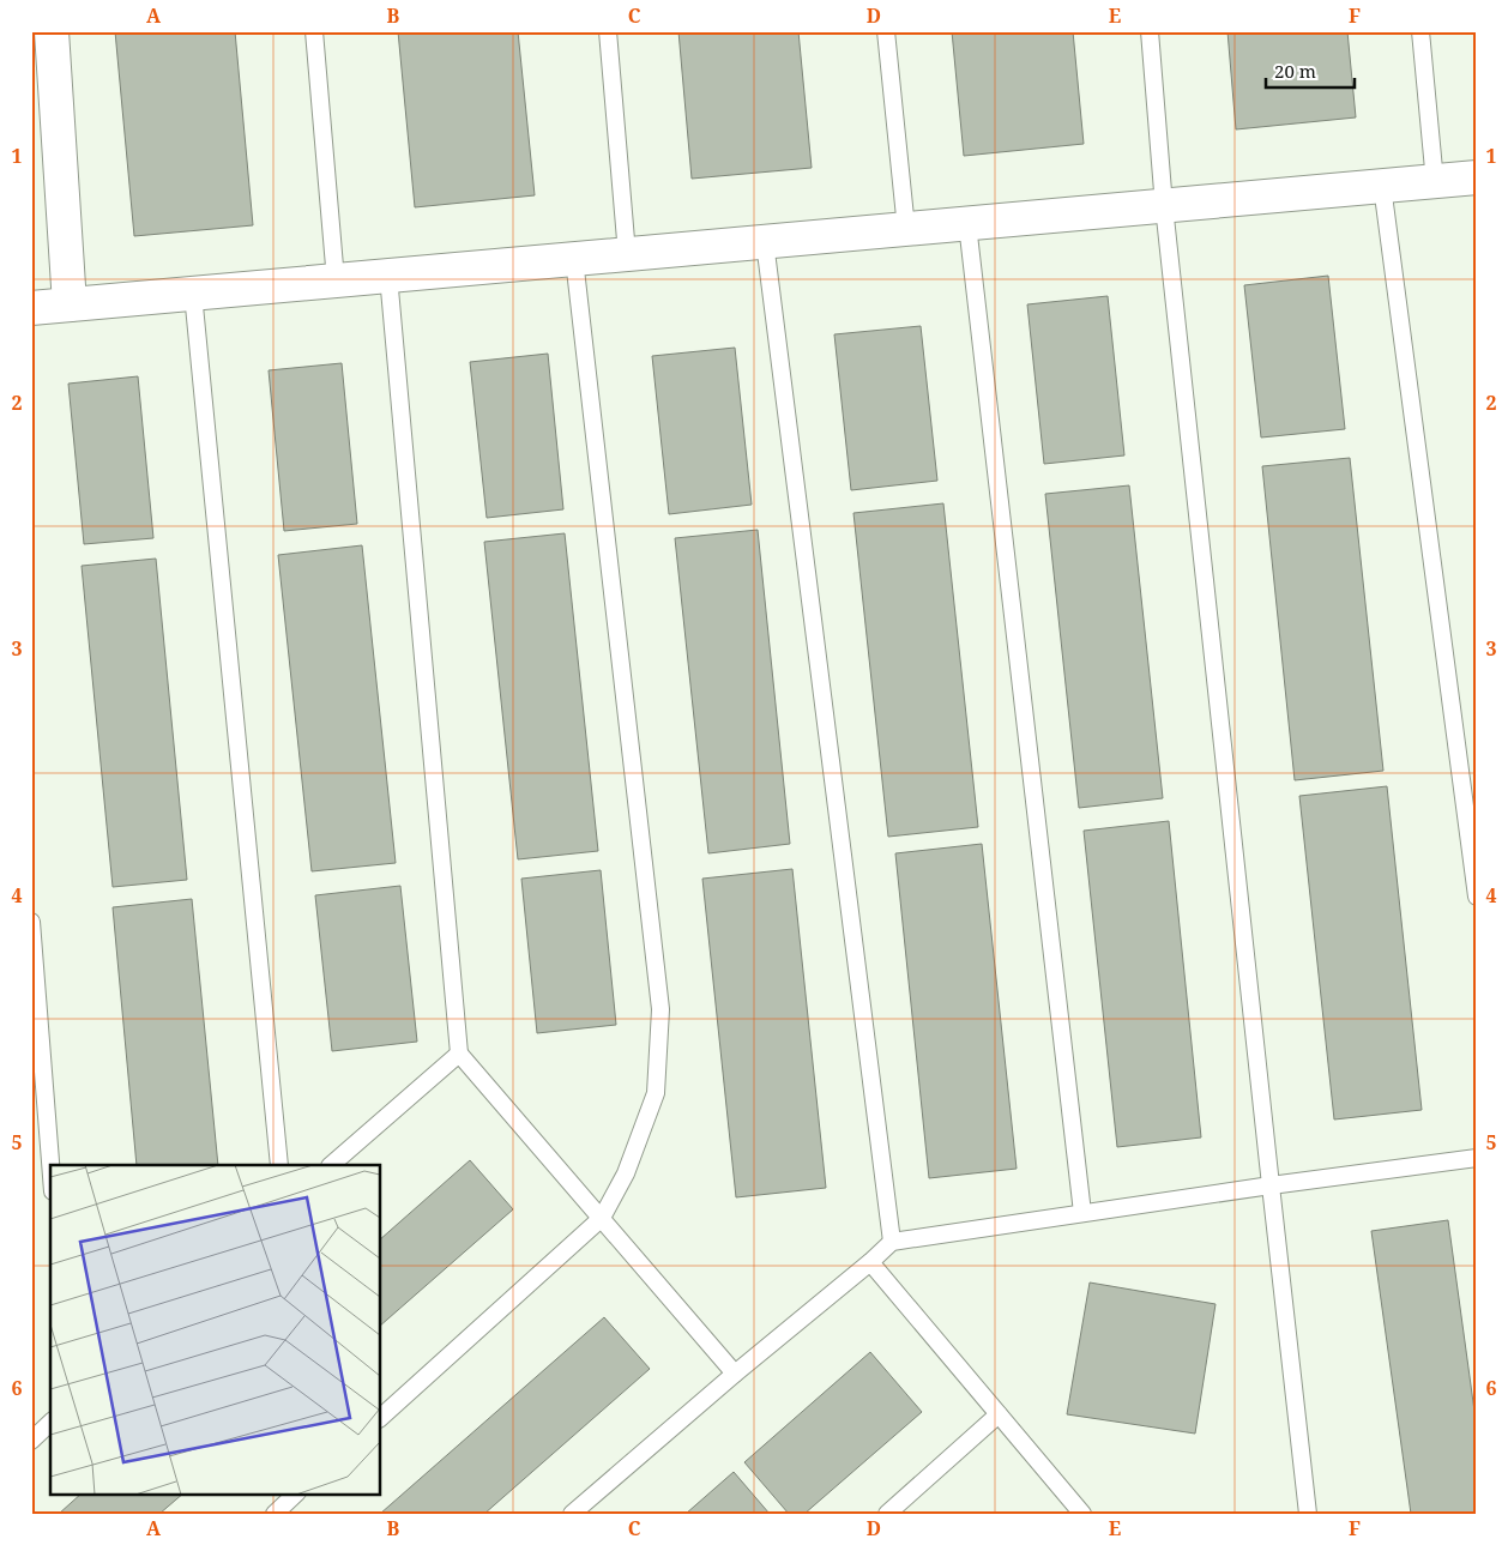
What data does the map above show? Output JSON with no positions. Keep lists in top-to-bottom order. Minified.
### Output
{"scale_bar":"20 m","grid":{"columns":["A","B","C","D","E","F"],"rows":["1","2","3","4","5","6"]}}
